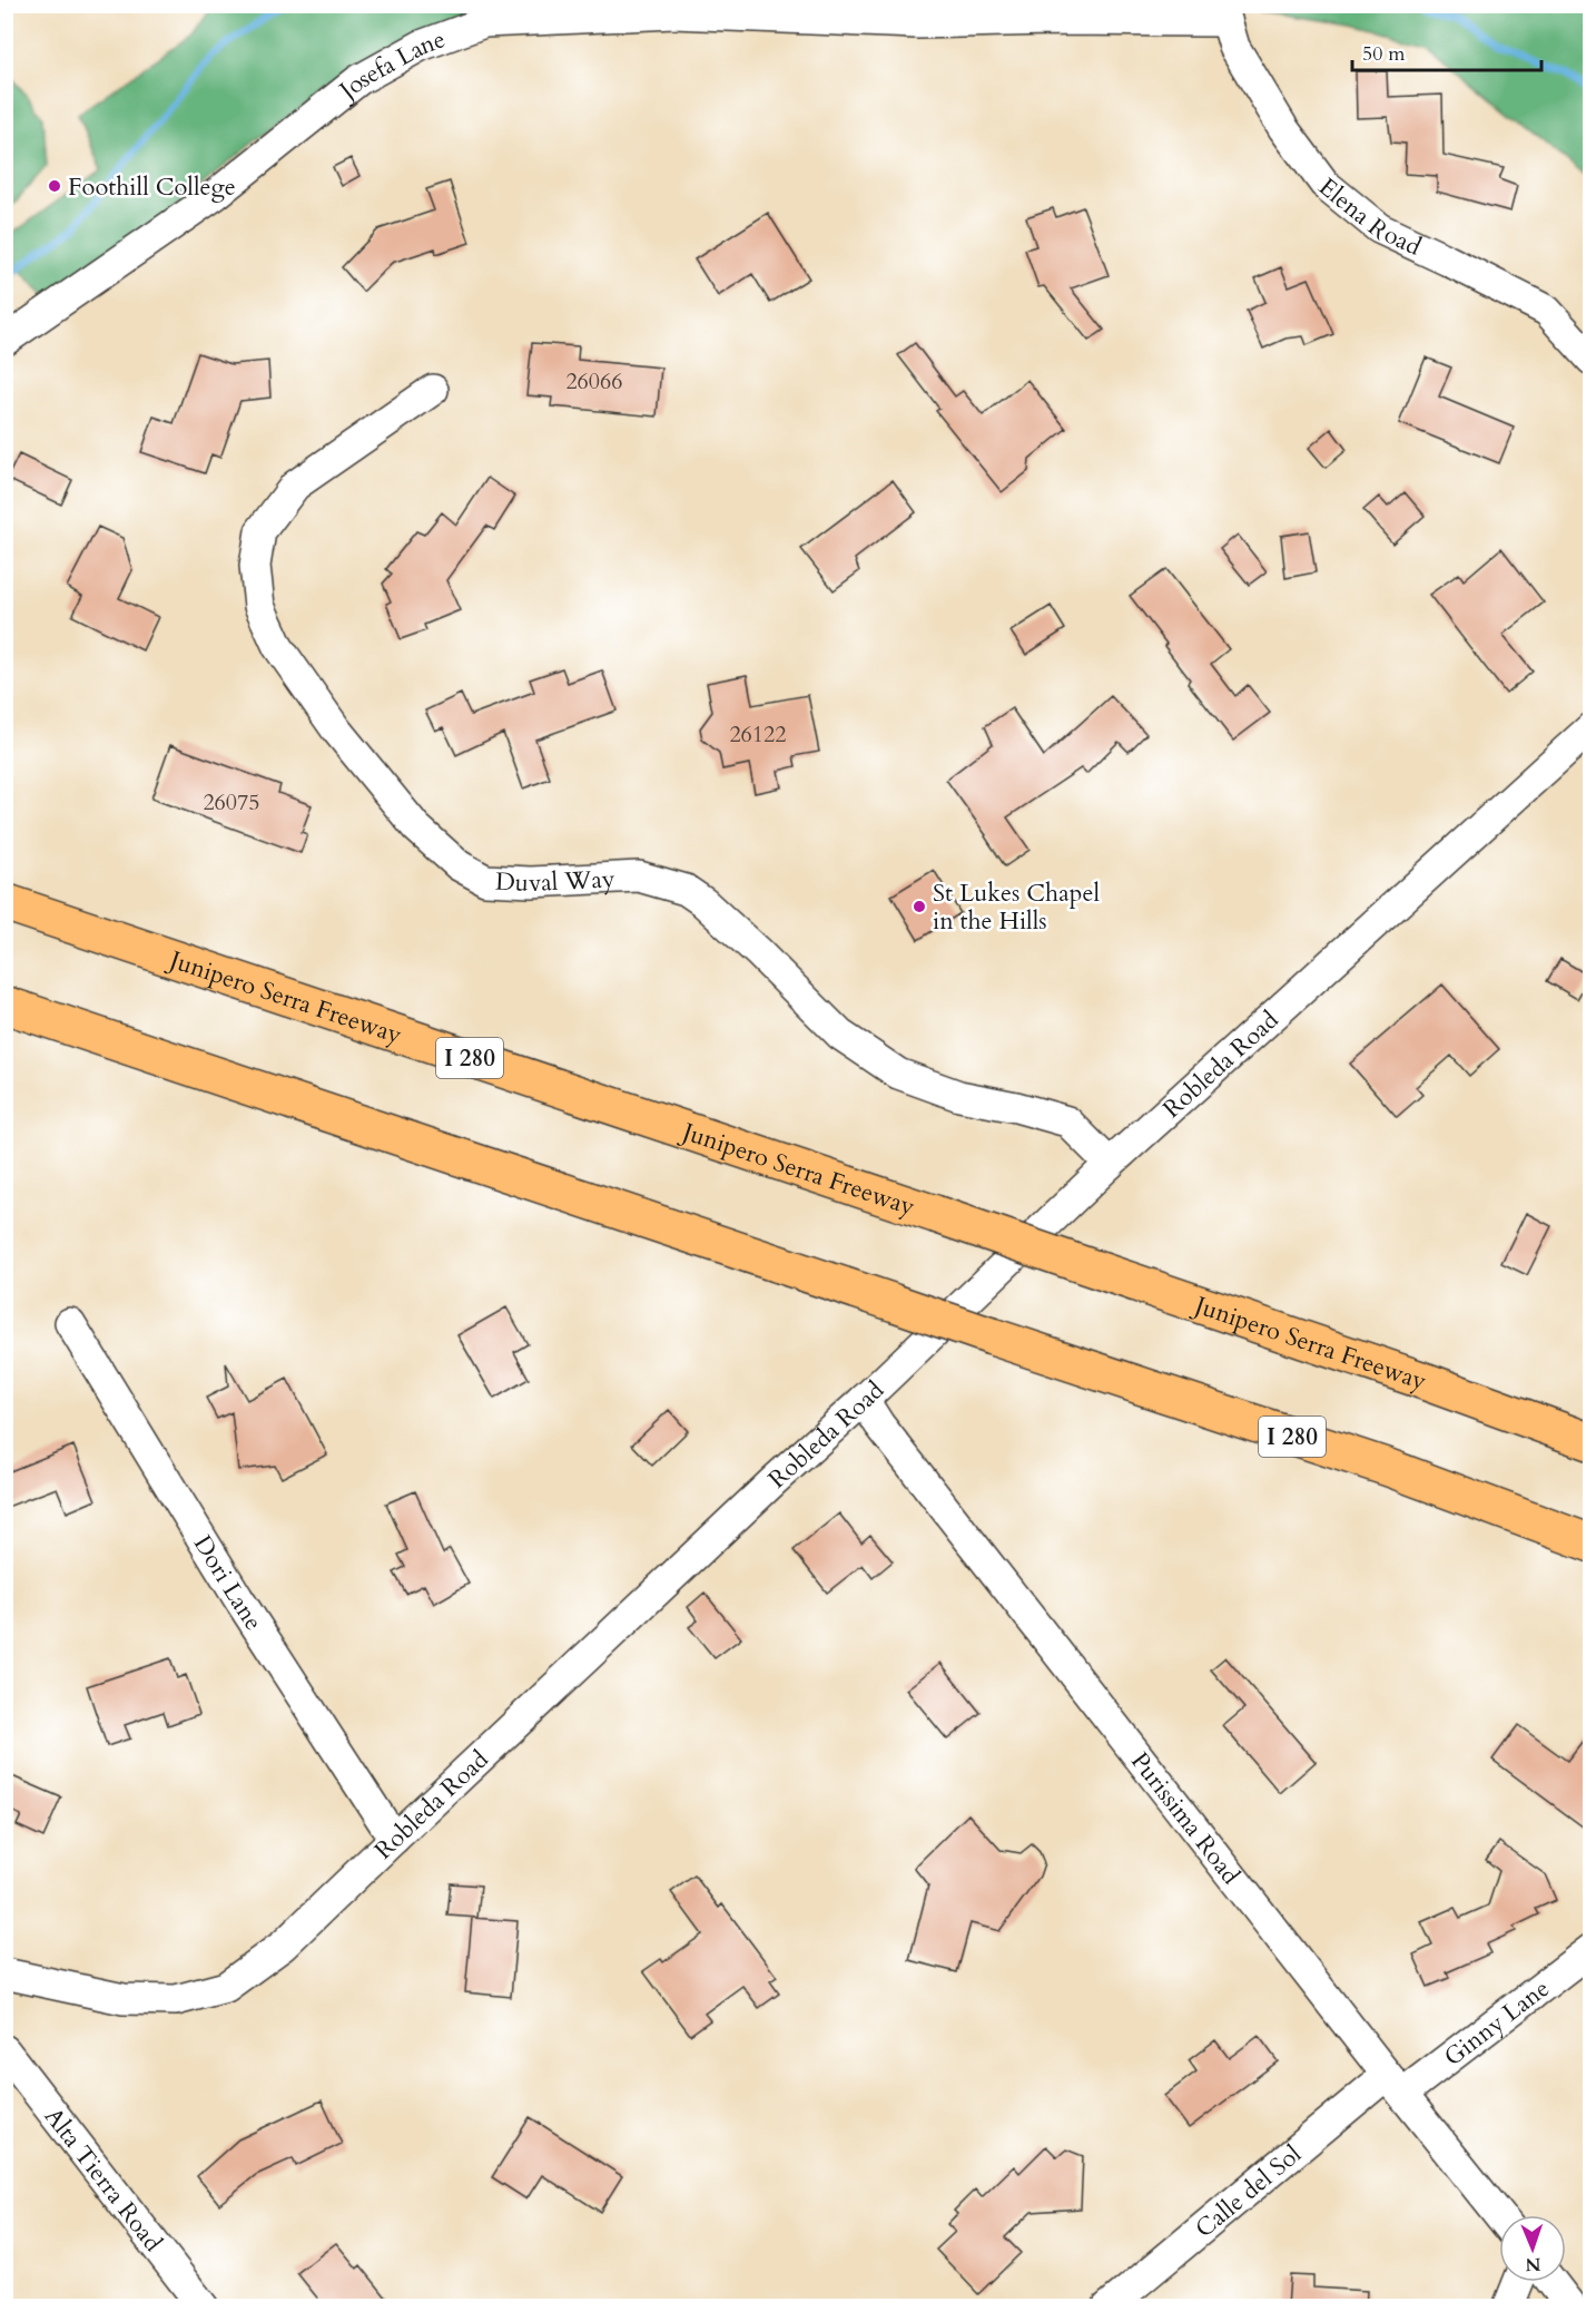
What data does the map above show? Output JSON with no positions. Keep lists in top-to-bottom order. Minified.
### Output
{"streets":{"highway":["Junipero Serra Freeway","I 280"],"street":["Josefa Lane","Elena Road","Duval Way","Robleda Road","Dori Lane","Purissima Road","Ginny Lane","Alta Tierra Road","Calle del Sol"]},"crossings":[["Josefa Lane","Elena Road"],["Duval Way","Robleda Road"],["Robleda Road","Dori Lane"],["Robleda Road","Purissima Road"],["Purissima Road","Ginny Lane"],["Purissima Road","Calle del Sol"],["Ginny Lane","Calle del Sol"]],"places":["Foothill College","St Lukes Chapel in the Hills"],"house_numbers":["26066","26122","26075"],"scale_bar":"50 m","north":"bottom"}
